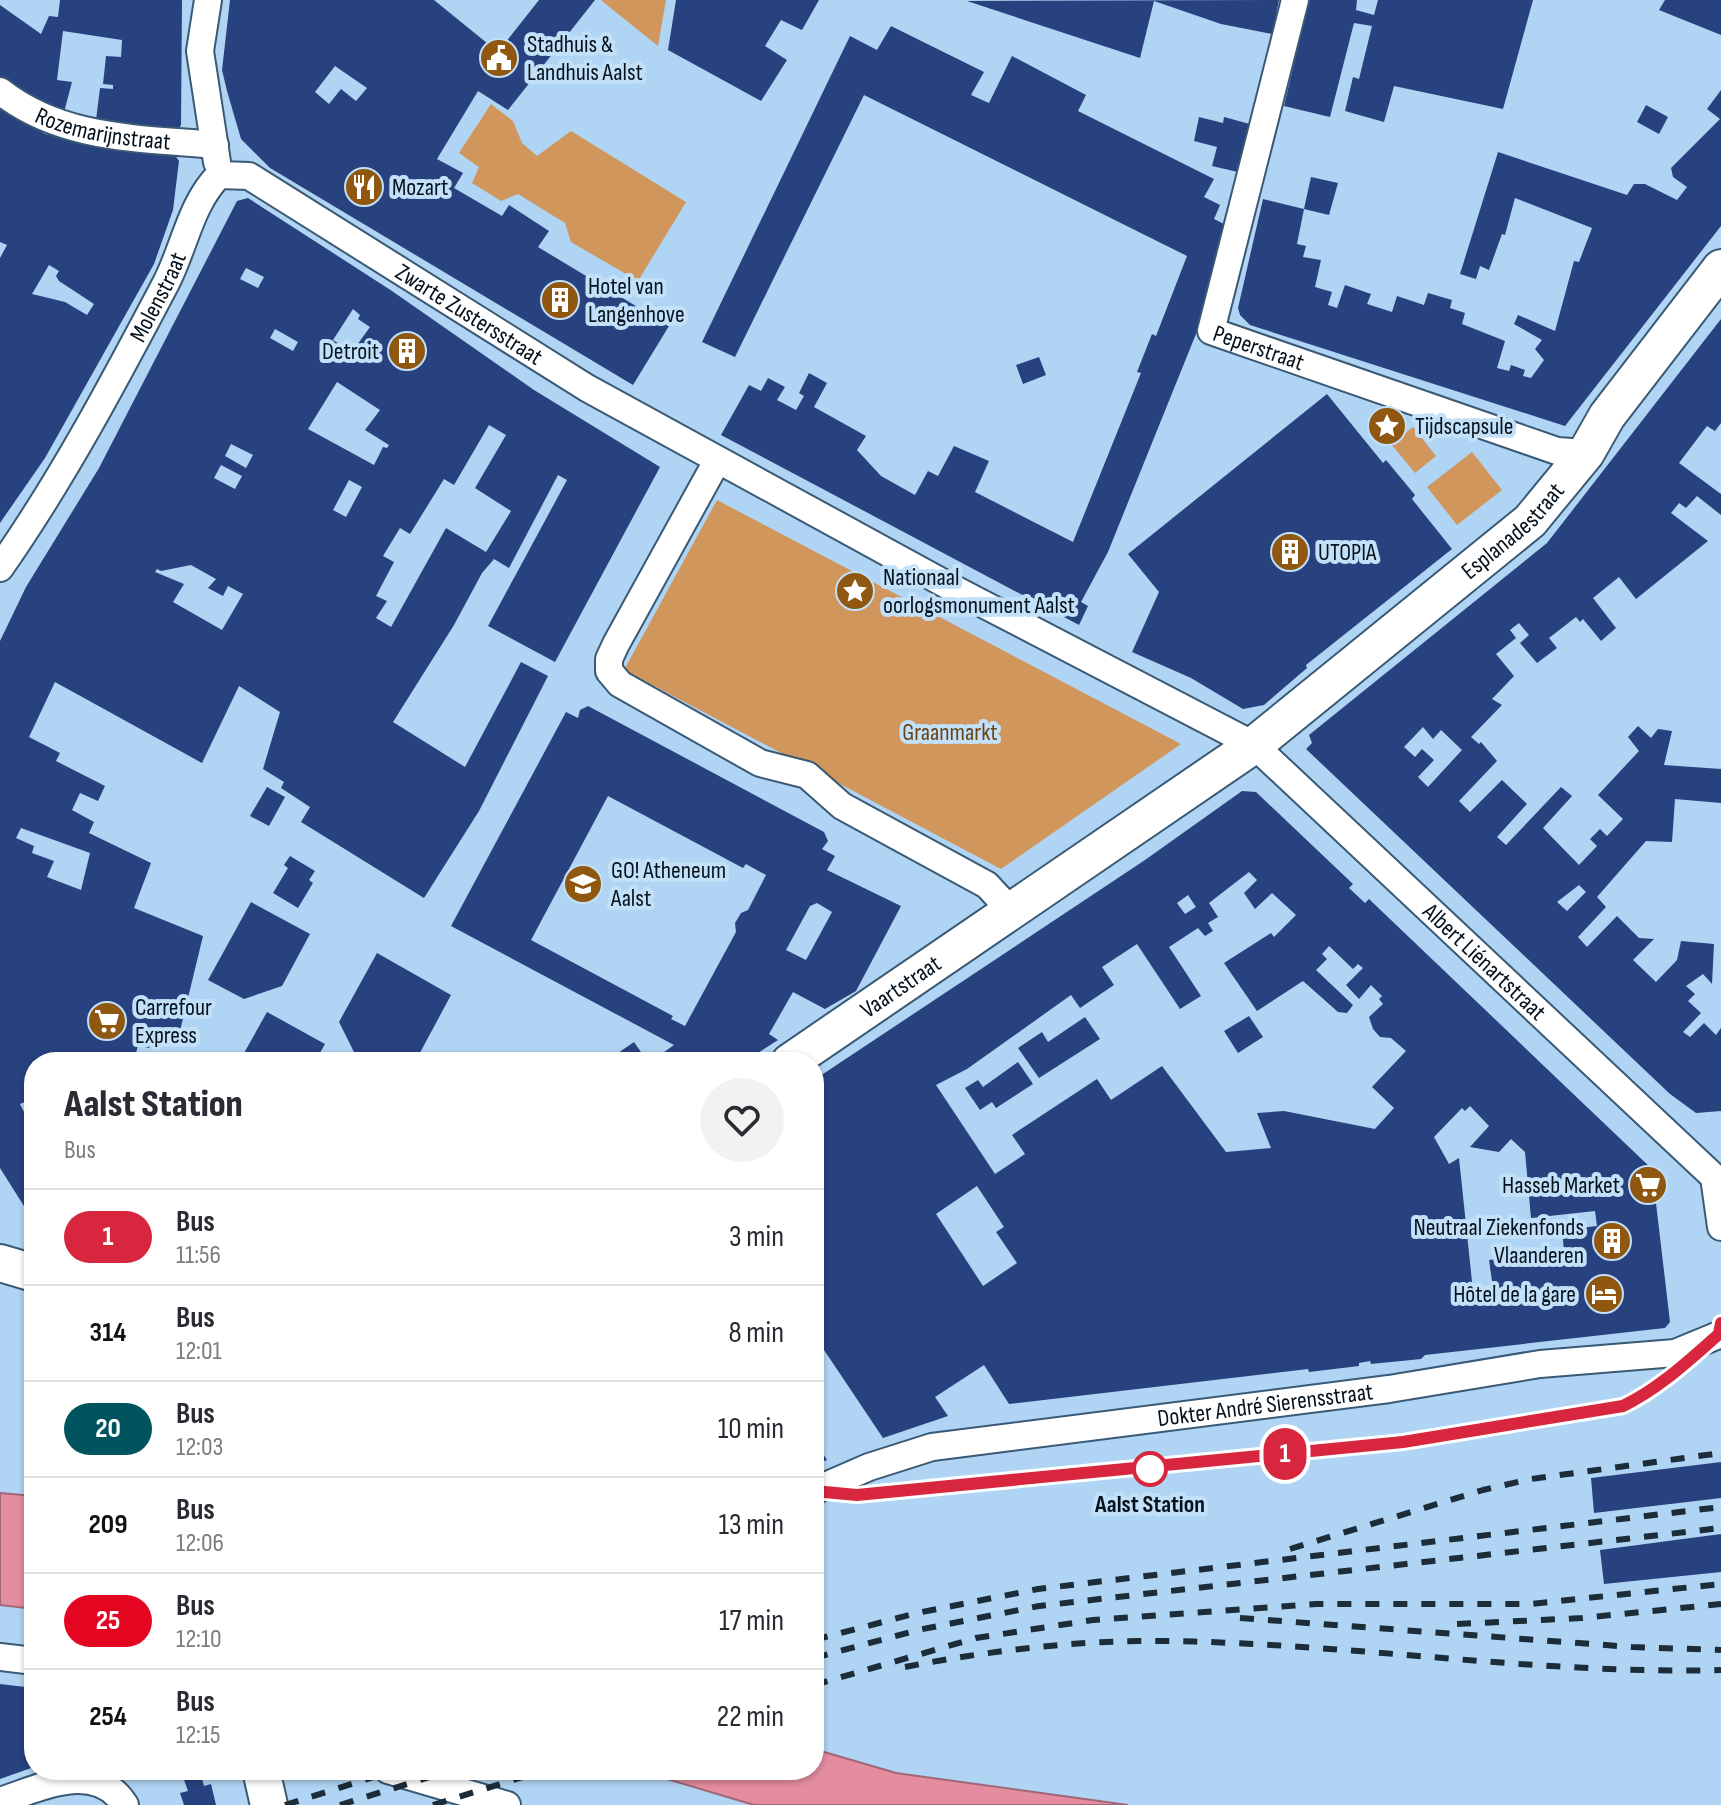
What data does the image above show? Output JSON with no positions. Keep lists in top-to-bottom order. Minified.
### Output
{"streets":{"street":["Rozemarijnstraat","Molenstraat","Zwarte Zustersstraat","Peperstraat","Esplanadestraat","Albert Liénartstraat","Vaartstraat","Dokter André Sierensstraat"]},"crossings":[["Molenstraat","Zwarte Zustersstraat"],["Peperstraat","Esplanadestraat"],["Esplanadestraat","Albert Liénartstraat"]],"parks":["Graanmarkt"],"places":{"public building":["Stadhuis & Landhuis Aalst"],"restaurant":["Mozart"],"building":["Hotel van Langenhove","Detroit","UTOPIA","Neutraal Ziekenfonds Vlaanderen"],"place":["Tijdscapsule","Nationaal oorlogsmonument Aalst"],"school or university":["GO! Atheneum Aalst"],"supermarket":["Carrefour Express","Hasseb Market"],"hotel":["Hôtel de la gare"],"other":["Aalst Station"]},"lines":["bus line 1"],"page":{"on_map":"1","heading":["Aalst Station","Bus"],"list":[{"mark":"1","name":"Bus","note":"11:56","value":"3 min"},{"mark":"314","name":"Bus","note":"12:01","value":"8 min"},{"mark":"20","name":"Bus","note":"12:03","value":"10 min"},{"mark":"209","name":"Bus","note":"12:06","value":"13 min"},{"mark":"25","name":"Bus","note":"12:10","value":"17 min"},{"mark":"254","name":"Bus","note":"12:15","value":"22 min"}]}}
